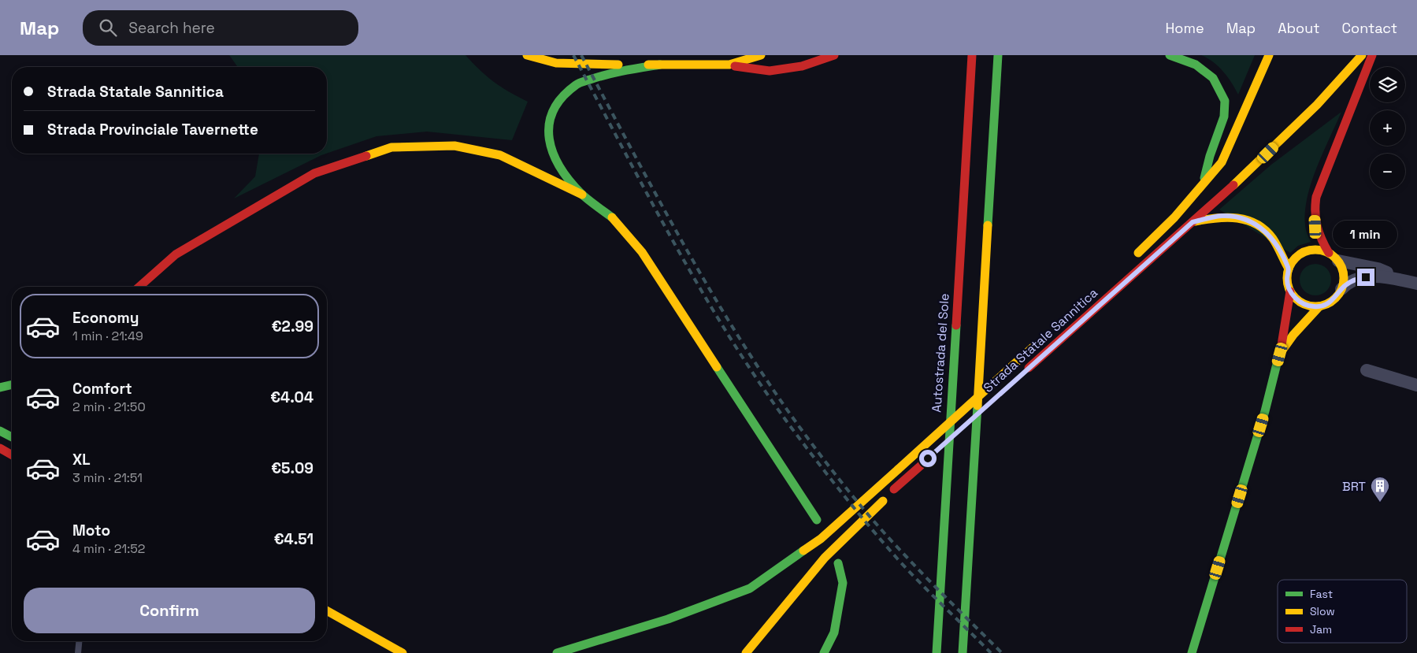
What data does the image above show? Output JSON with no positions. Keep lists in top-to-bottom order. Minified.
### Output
{"streets":{"main road":["Strada Statale Sannitica","Autostrada del Sole"]},"places":{"building":["BRT"]},"legend":["Fast","Slow","Jam"],"page":{"header":"Map","search":"Search here","nav":["Home","Map","About","Contact"],"map_buttons":["+","−"],"banner":["Strada Statale Sannitica","Strada Provinciale Tavernette"],"bubble":"1 min","list":[{"name":"Economy","note":"1 min · 21:49","value":"€2.99"},{"name":"Comfort","note":"2 min · 21:50","value":"€4.04"},{"name":"XL","note":"3 min · 21:51","value":"€5.09"},{"name":"Moto","note":"4 min · 21:52","value":"€4.51"}],"buttons":"Confirm"}}
